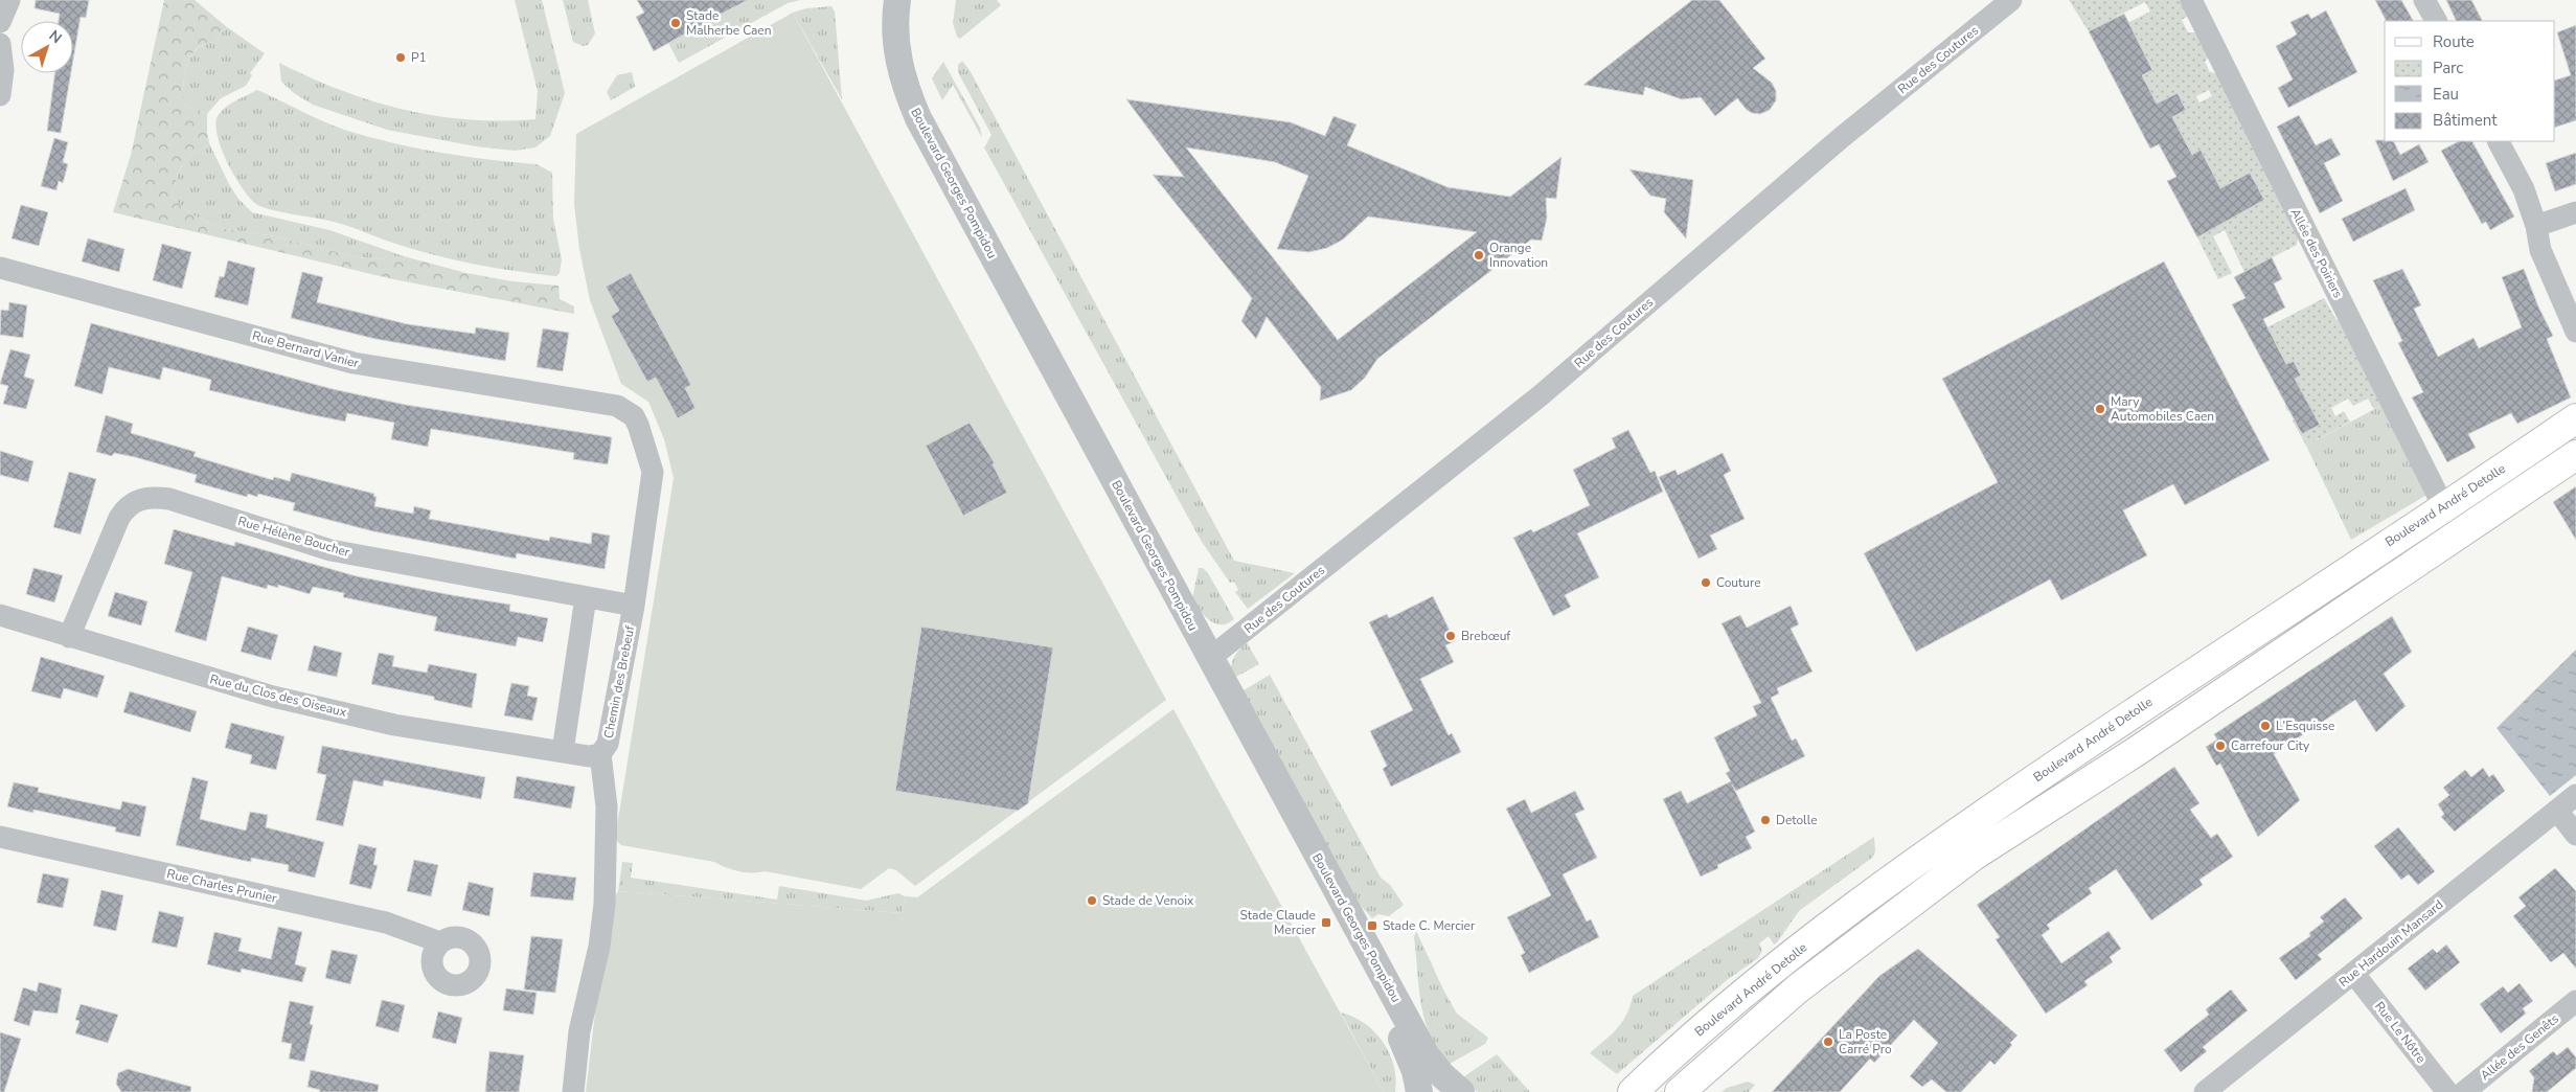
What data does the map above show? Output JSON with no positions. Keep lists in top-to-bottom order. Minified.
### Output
{"streets":{"main road":["Boulevard André Detolle"],"street":["Rue des Coutures","Boulevard Georges Pompidou","Allée des Poiriers","Rue Bernard Vanier","Rue Hélène Boucher","Chemin des Brebeuf","Rue du Clos des Oiseaux","Rue Charles Prunier","Rue Hardouin Mansard","Rue Le Nôtre","Allée des Genêts"]},"crossings":[["Rue des Coutures","Boulevard Georges Pompidou"],["Allée des Poiriers","Boulevard André Detolle"],["Rue Bernard Vanier","Chemin des Brebeuf"],["Rue Hélène Boucher","Chemin des Brebeuf"],["Rue Hélène Boucher","Rue du Clos des Oiseaux"],["Chemin des Brebeuf","Rue du Clos des Oiseaux"],["Rue Hardouin Mansard","Rue Le Nôtre"]],"places":{"other":["Stade Malherbe Caen","P1","Orange Innovation","Mary Automobiles Caen","Couture","Brebœuf","L'Esquisse","Carrefour City","Detolle","Stade de Venoix","La Poste Carré Pro"],"transit":["Stade Claude Mercier","Stade C. Mercier"]},"legend":["Route","Parc","Eau","Bâtiment"],"north":"top right"}
